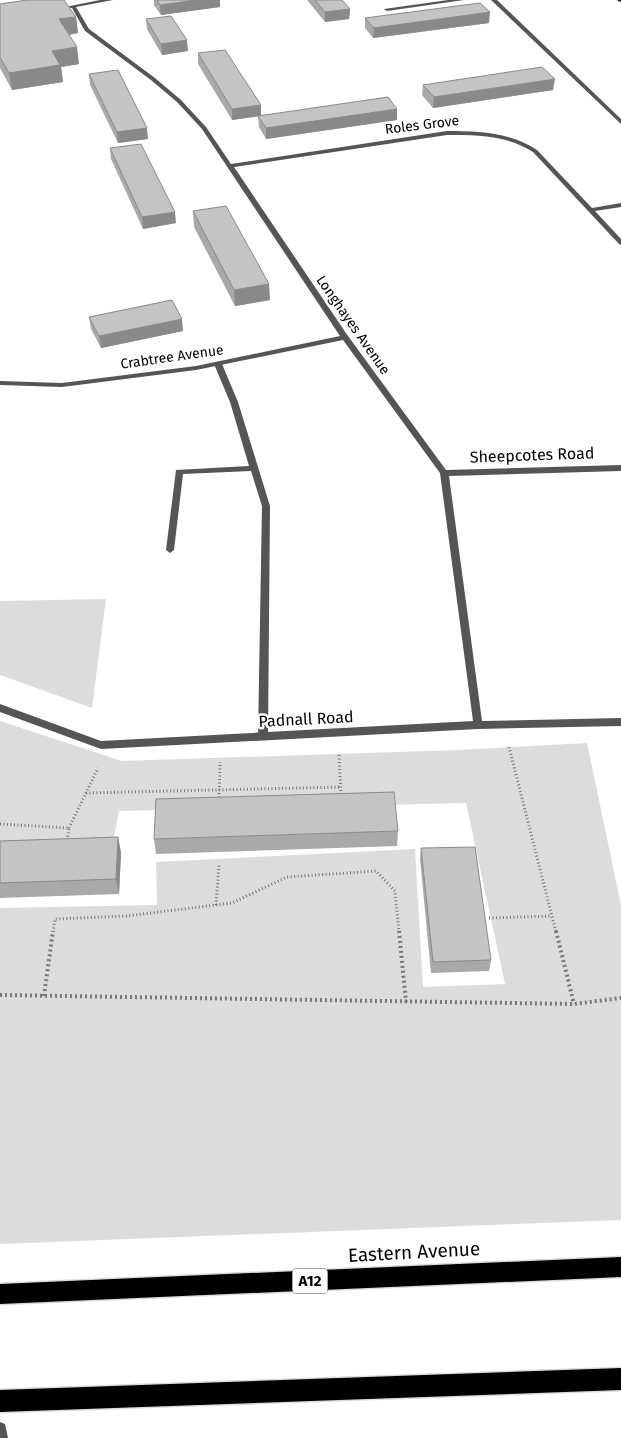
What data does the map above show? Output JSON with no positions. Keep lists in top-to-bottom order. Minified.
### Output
{"streets":{"highway":["Eastern Avenue","A12"],"street":["Roles Grove","Longhayes Avenue","Crabtree Avenue","Sheepcotes Road","Padnall Road"]},"crossings":[["Roles Grove","Longhayes Avenue"],["Longhayes Avenue","Crabtree Avenue"],["Longhayes Avenue","Sheepcotes Road"],["Longhayes Avenue","Padnall Road"]]}
